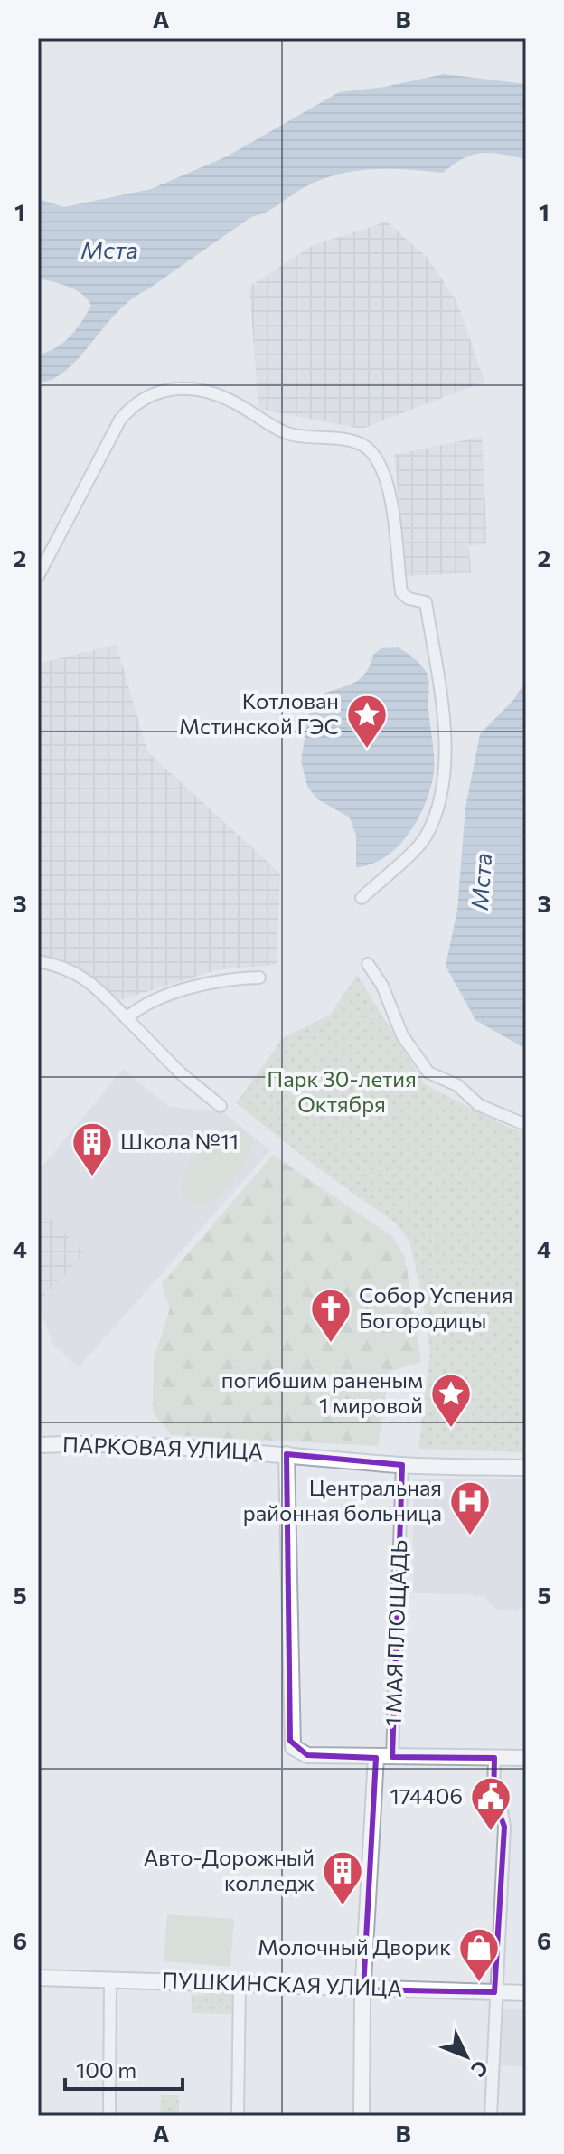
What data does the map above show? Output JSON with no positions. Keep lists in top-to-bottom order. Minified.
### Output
{"streets":{"main road":["ПАРКОВАЯ УЛИЦА","ПУШКИНСКАЯ УЛИЦА"],"street":["1 МАЯ ПЛОЩАДЬ"]},"crossings":[["ПАРКОВАЯ УЛИЦА","1 МАЯ ПЛОЩАДЬ"]],"water":["Мста"],"parks":["Парк 30-летия Октября"],"places":{"place":["Котлован Мстинской ГЭС","погибшим раненым 1 мировой"],"building":["Школа №11","Авто-Дорожный колледж"],"church":["Собор Успения Богородицы"],"hospital":["Центральная районная больница"],"public building":["174406"],"shop":["Молочный Дворик"]},"scale_bar":"100 m","north":"bottom right","grid":{"columns":["A","B"],"rows":["1","2","3","4","5","6"]}}
